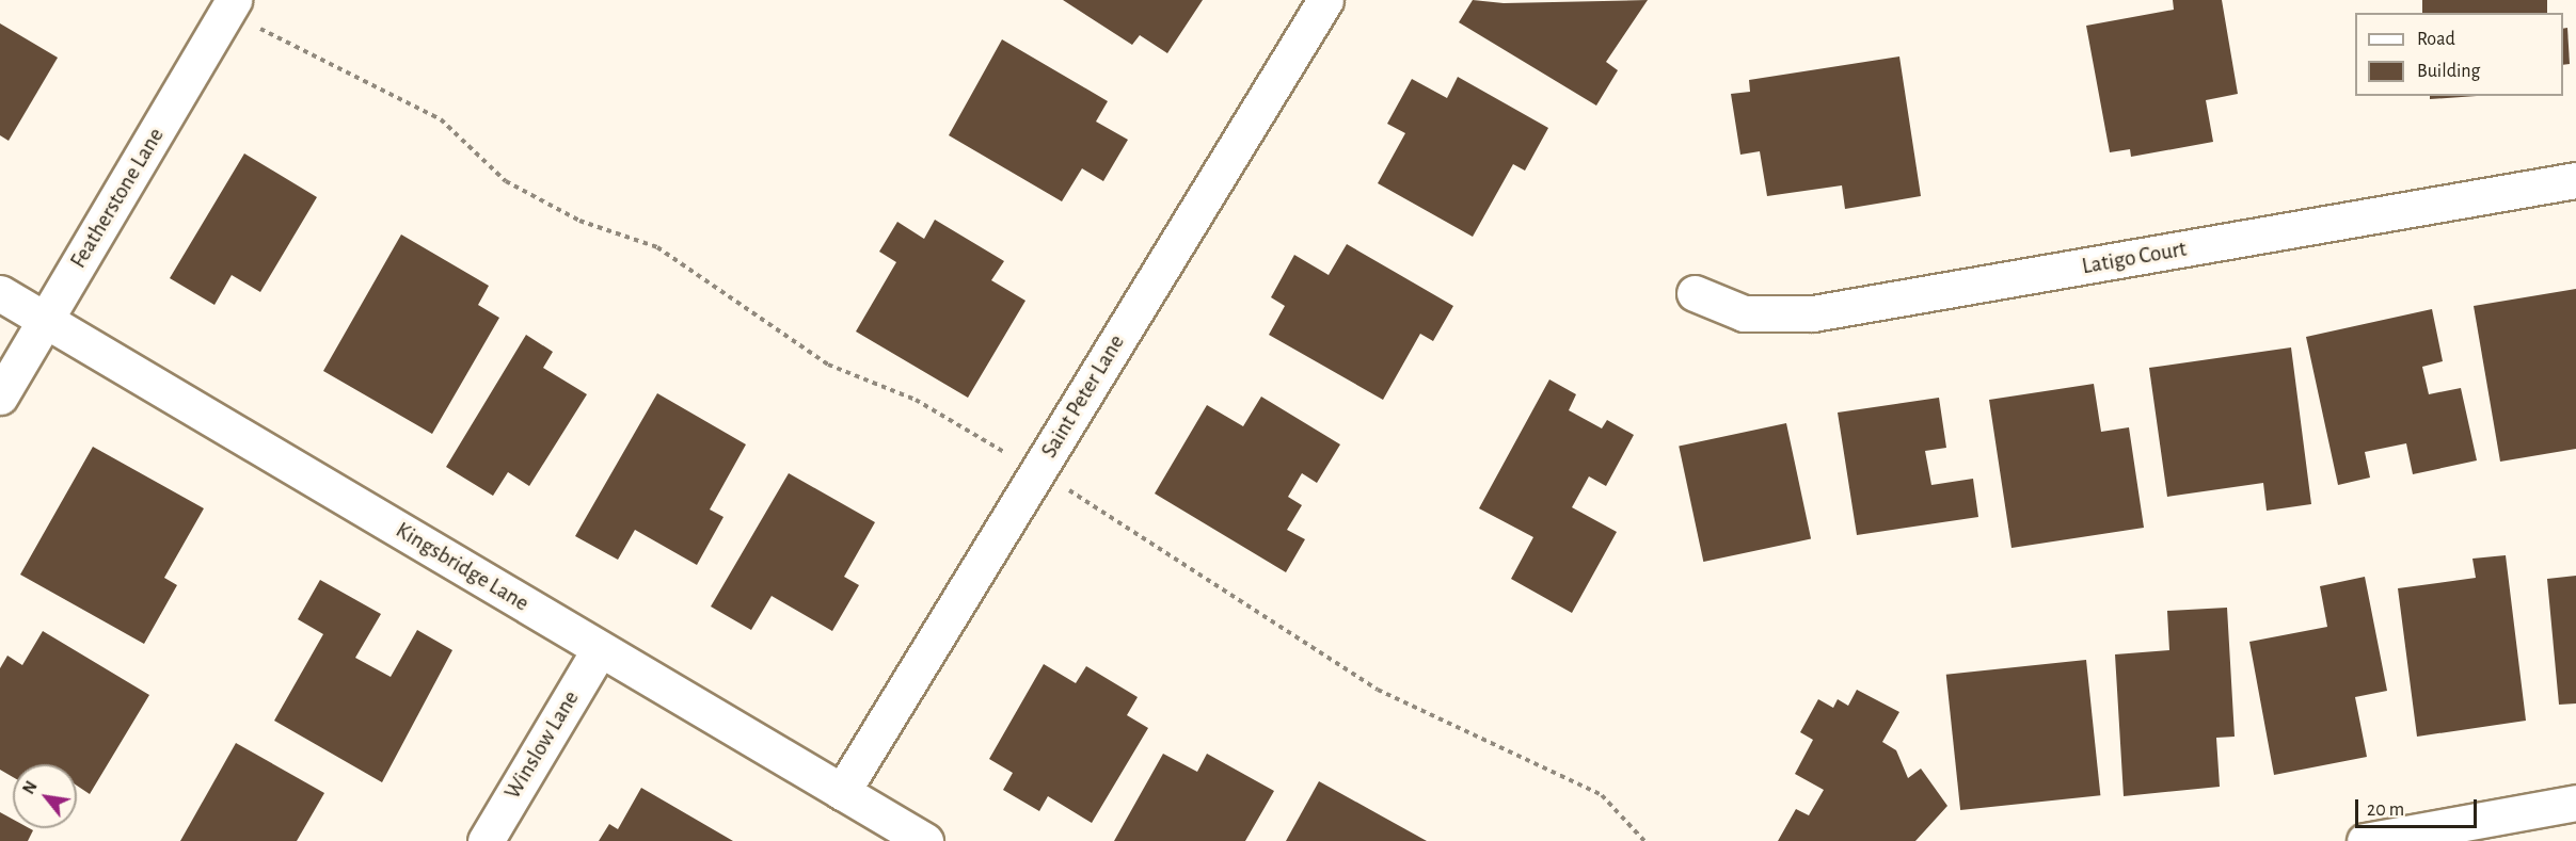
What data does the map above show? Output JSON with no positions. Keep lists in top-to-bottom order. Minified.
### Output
{"streets":{"street":["Featherstone Lane","Latigo Court","Saint Peter Lane","Kingsbridge Lane","Winslow Lane"]},"crossings":[["Featherstone Lane","Kingsbridge Lane"],["Saint Peter Lane","Kingsbridge Lane"],["Kingsbridge Lane","Winslow Lane"]],"legend":["Road","Building"],"scale_bar":"20 m","north":"top left"}
